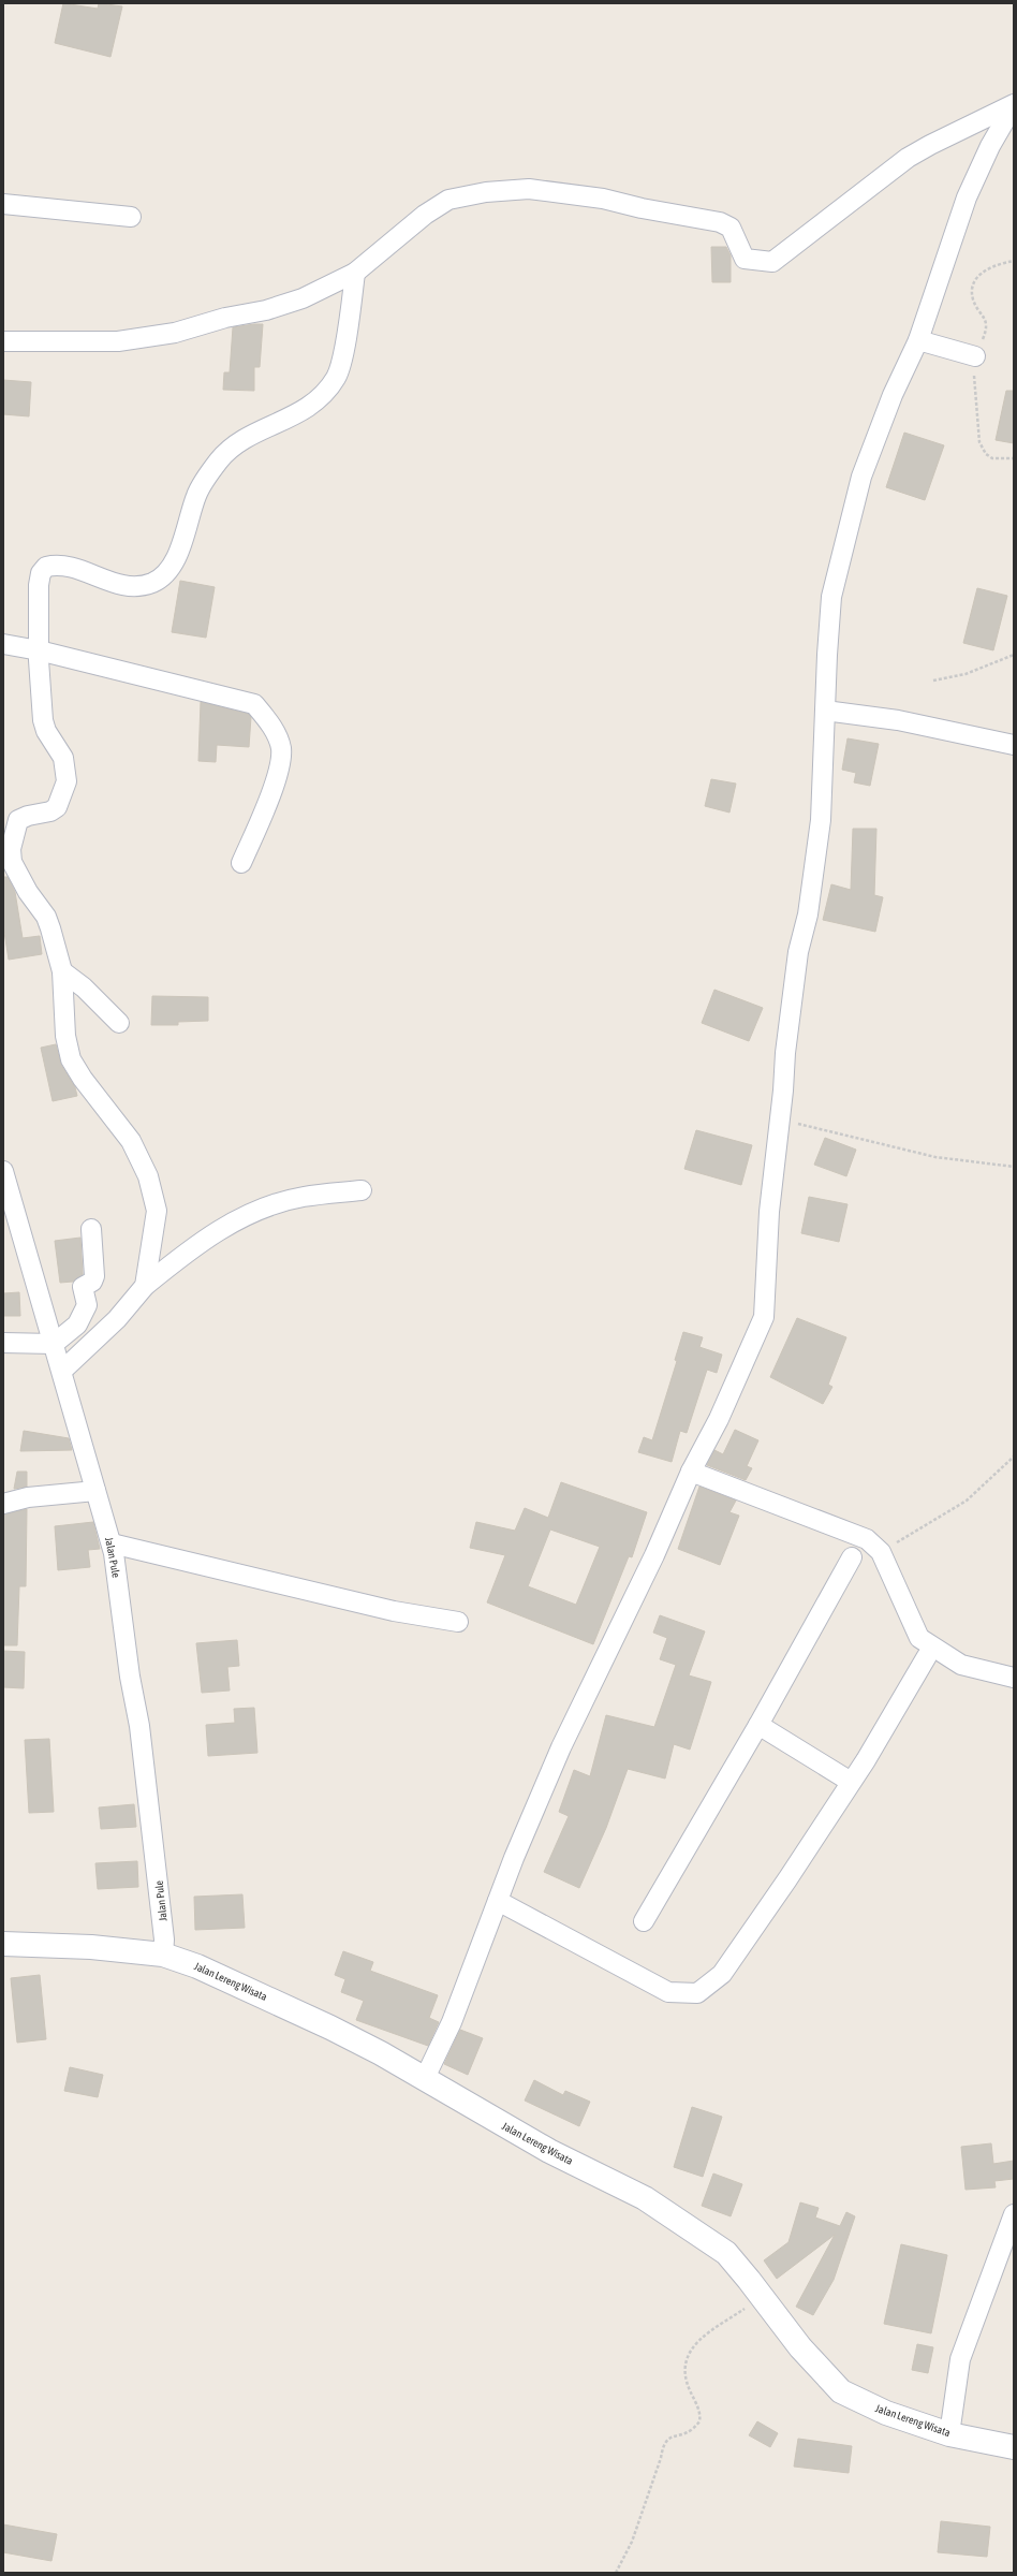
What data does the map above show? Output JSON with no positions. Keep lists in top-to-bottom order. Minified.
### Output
{"streets":{"main road":["Jalan Lereng Wisata"],"street":["Jalan Pule"]},"crossings":[["Jalan Pule","Jalan Lereng Wisata"]]}
